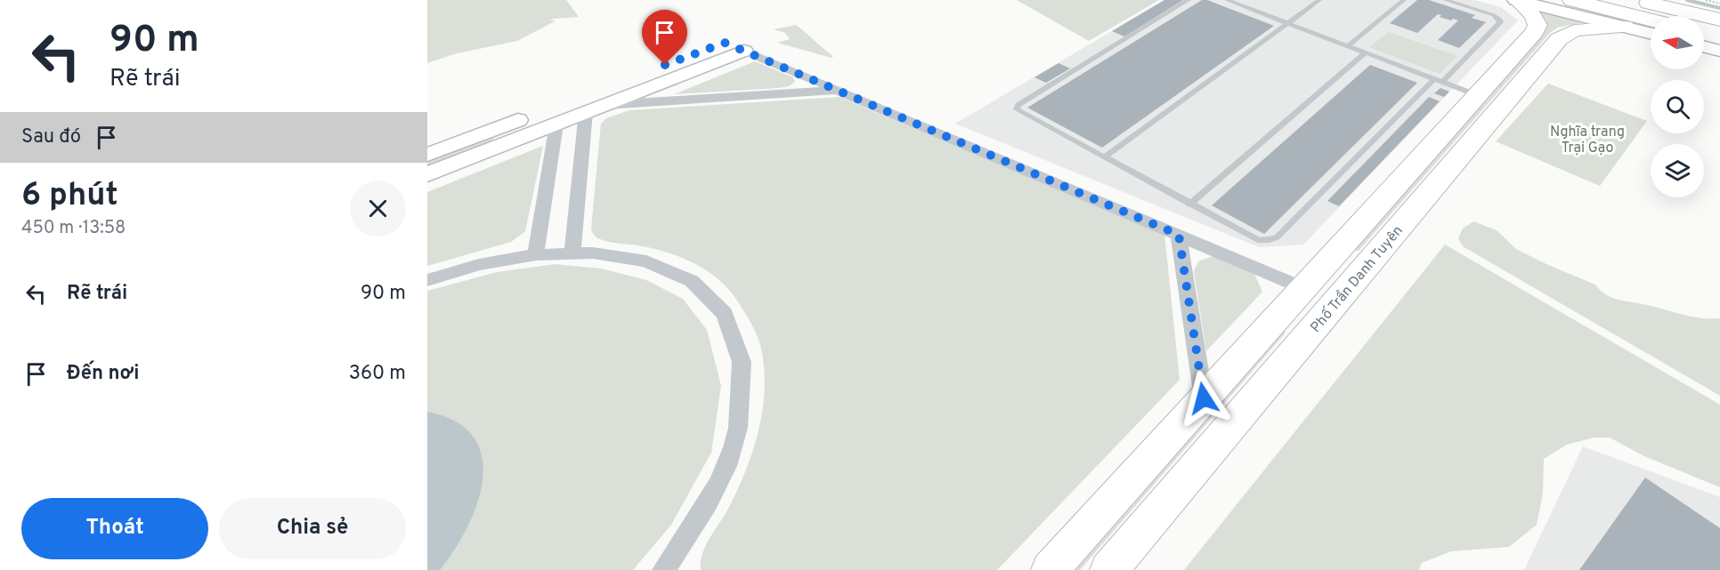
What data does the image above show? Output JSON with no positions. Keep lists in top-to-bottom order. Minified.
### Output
{"streets":{"main road":["Phố Trần Danh Tuyên"]},"parks":["Nghĩa trang Trại Gạo"],"north":"left","page":{"turn":["90 m","Rẽ trái"],"then":"Sau đó","heading":["6 phút","450 m · 13:58"],"list":[{"name":"Rẽ trái","value":"90 m"},{"name":"Đến nơi","value":"360 m"}],"buttons":["Thoát","Chia sẻ"]}}
